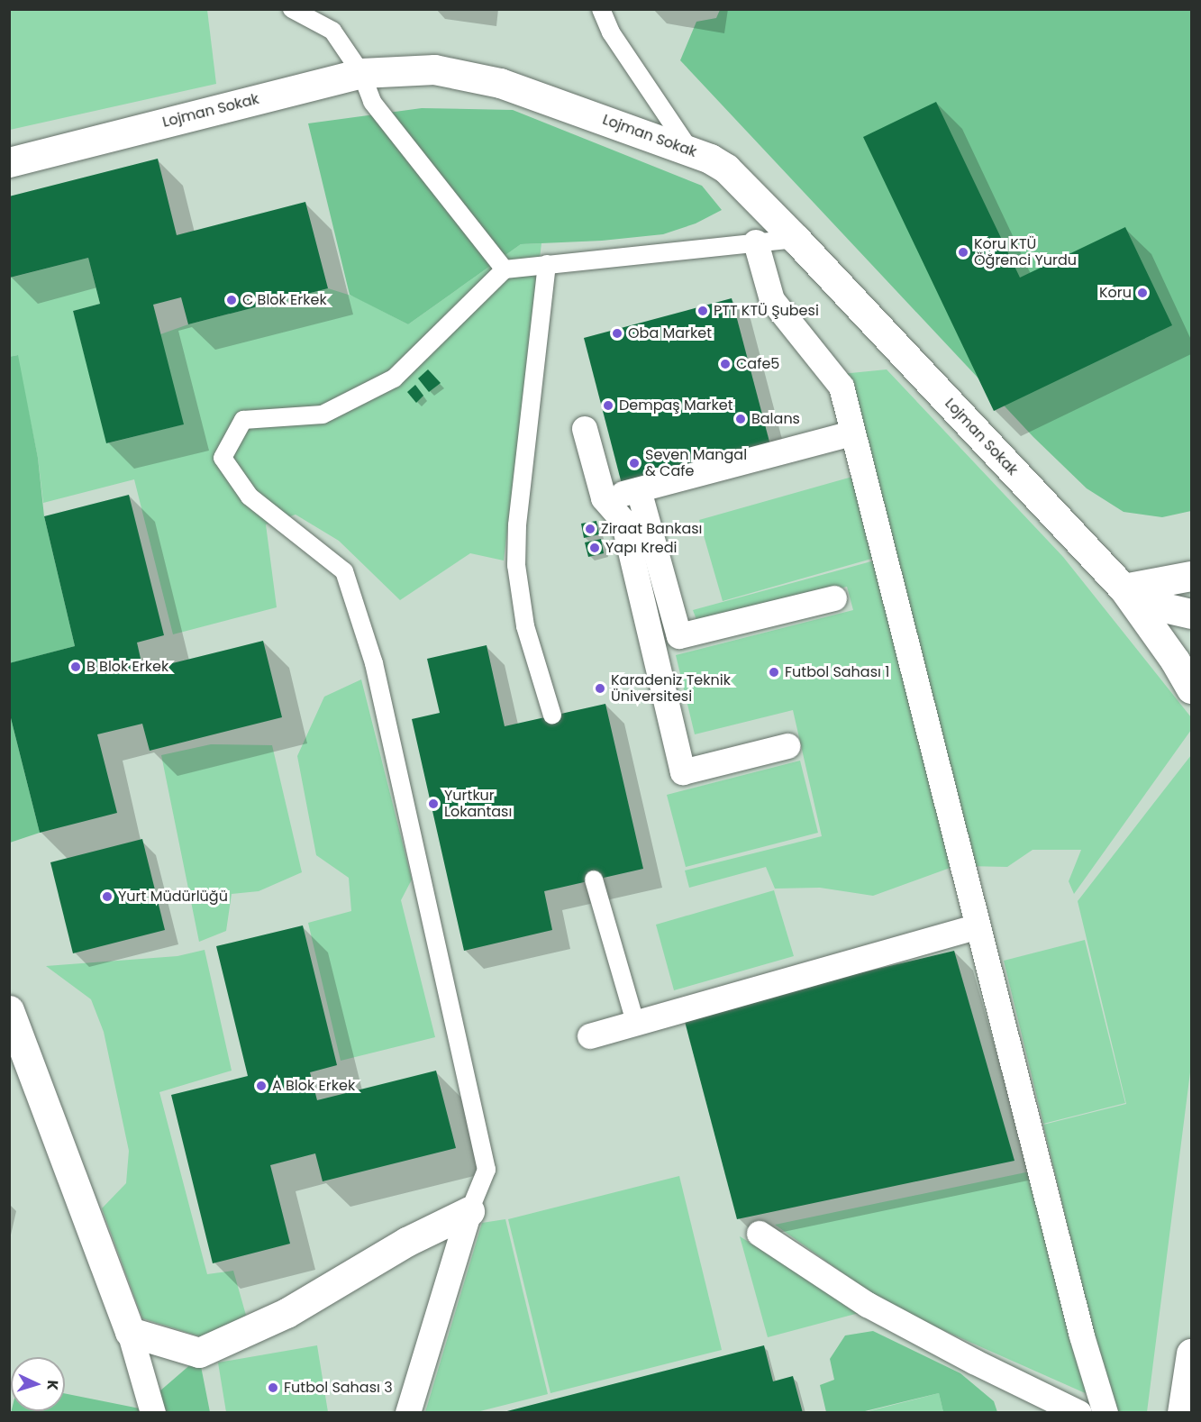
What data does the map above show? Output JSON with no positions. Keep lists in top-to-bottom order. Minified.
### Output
{"streets":{"street":["Lojman Sokak"]},"places":["Koru KTÜ Öğrenci Yurdu","Koru","C Blok Erkek","PTT KTÜ Şubesi","Oba Market","Cafe5","Dempaş Market","Balans","Seven Mangal & Cafe","Ziraat Bankası","Yapı Kredi","B Blok Erkek","Futbol Sahası 1","Karadeniz Teknik Üniversitesi","Yurtkur Lokantası","Yurt Müdürlüğü","A Blok Erkek","Futbol Sahası 3"],"north":"right"}
